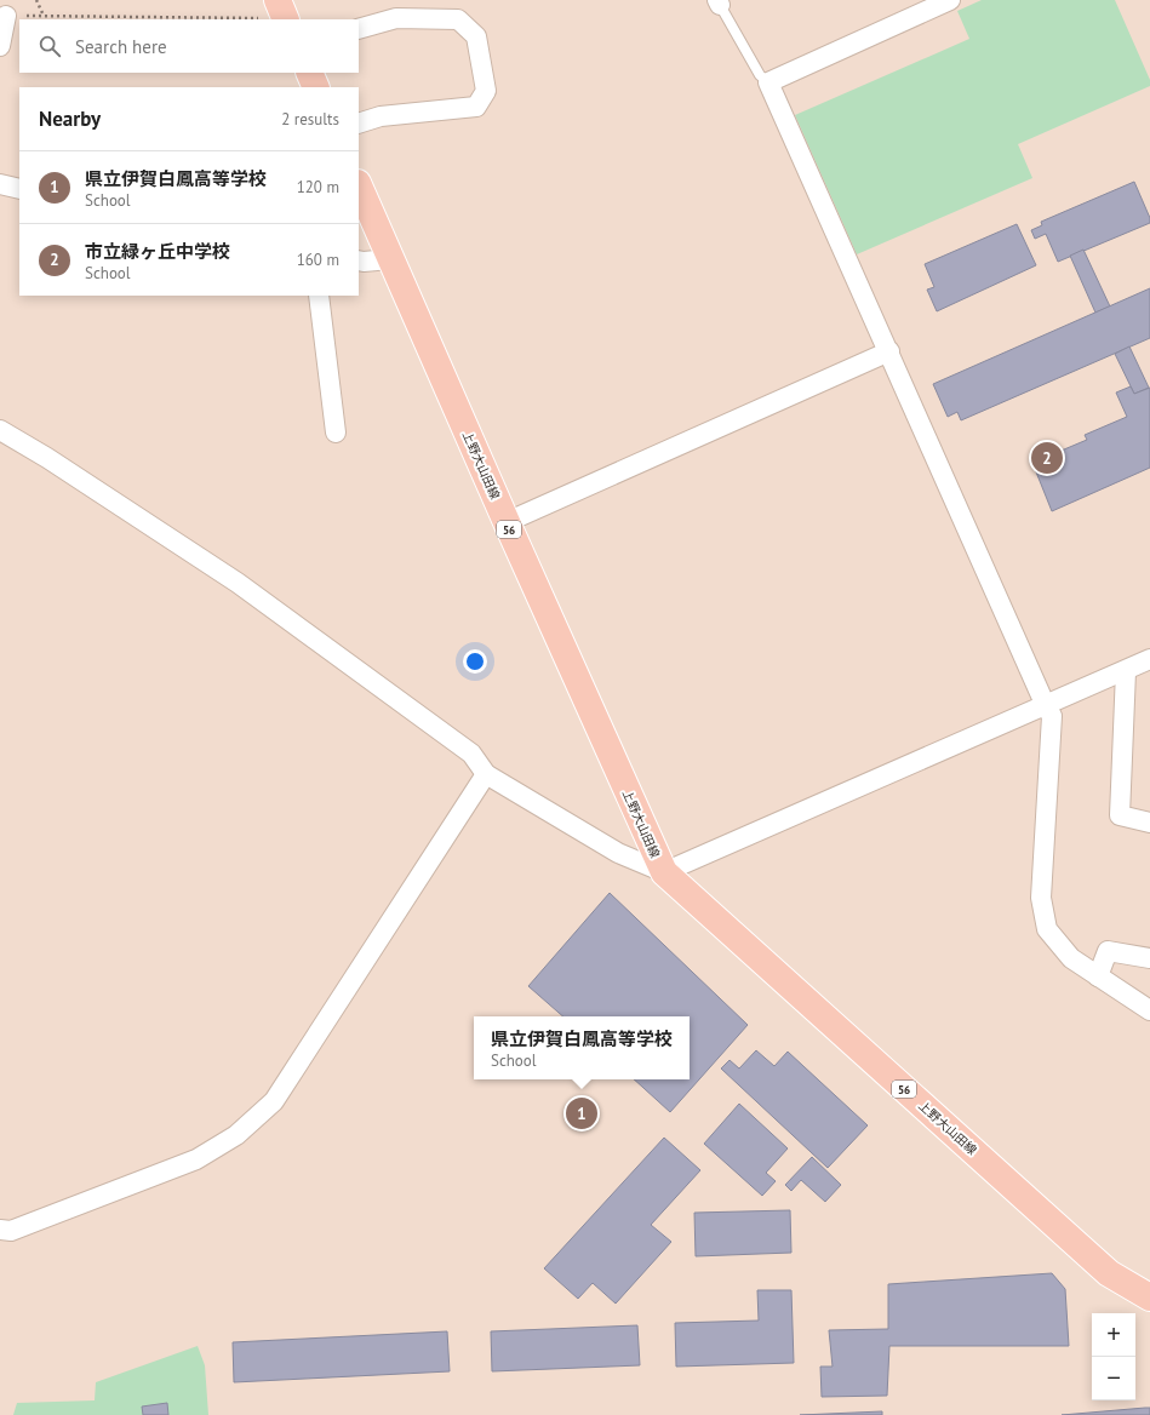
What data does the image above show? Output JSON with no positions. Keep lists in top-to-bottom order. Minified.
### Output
{"streets":{"main road":["上野大山田線","56"]},"page":{"search":"Search here","heading":["Nearby","2 results"],"list":[{"mark":"1","name":"県立伊賀白鳳高等学校","note":"School","value":"120 m"},{"mark":"2","name":"市立緑ヶ丘中学校","note":"School","value":"160 m"}],"pins":["2","1"],"popup":["県立伊賀白鳳高等学校","School"],"map_buttons":["+","−"]}}
